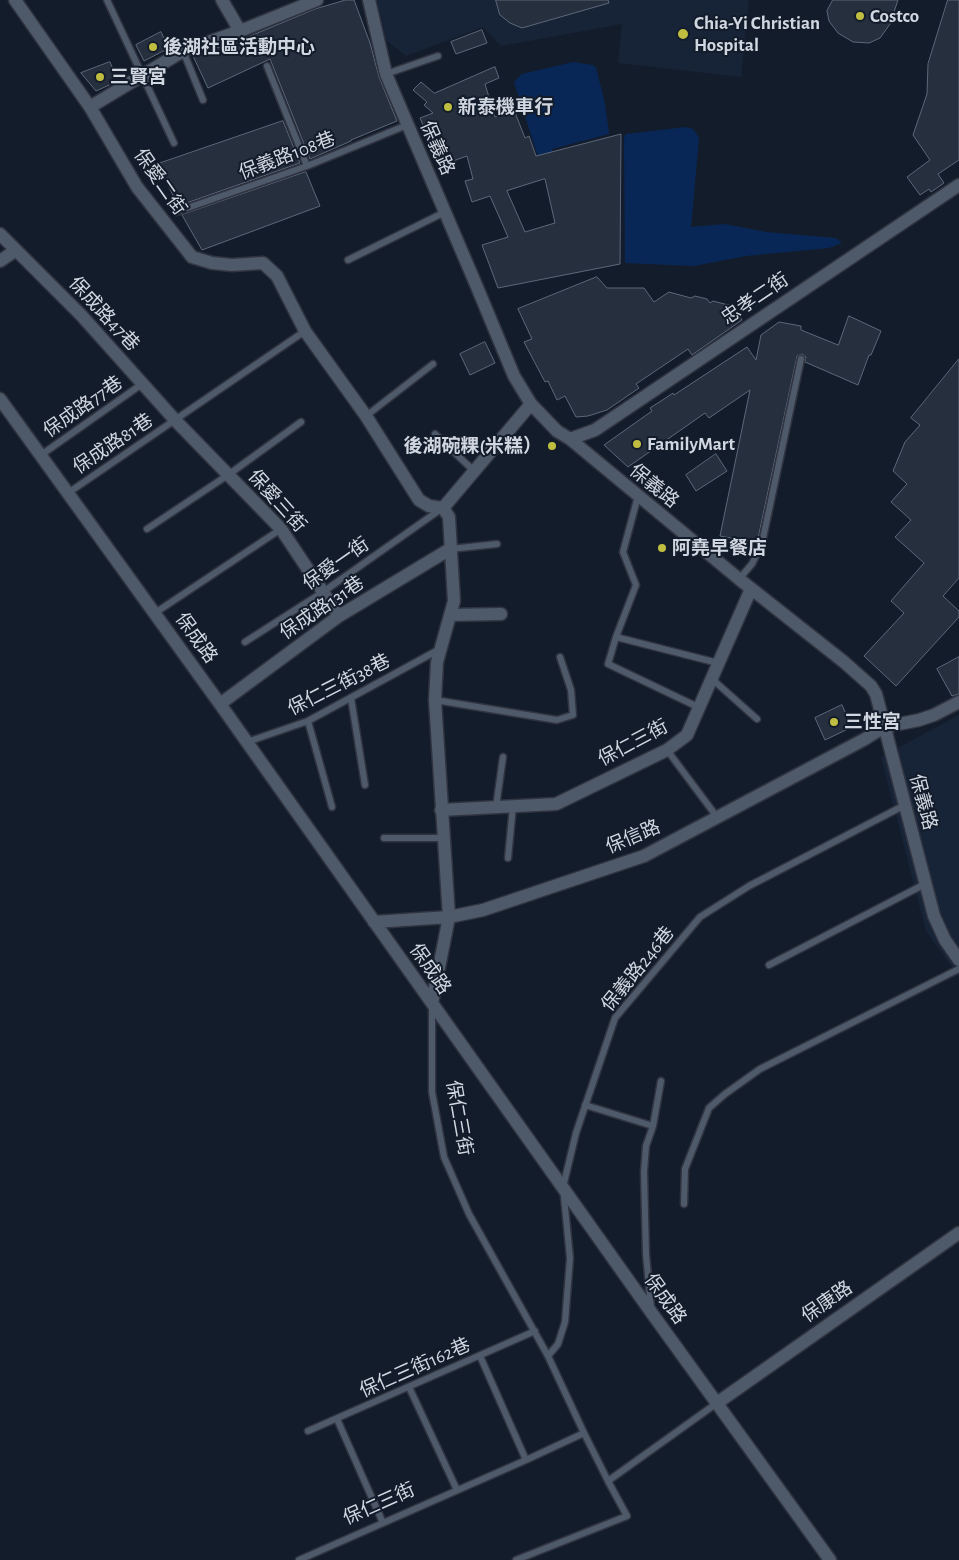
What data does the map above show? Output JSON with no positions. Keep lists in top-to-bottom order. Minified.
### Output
{"streets":{"street":["保義路","保愛二街","忠孝二街","保成路47巷","保愛三街","保成路131巷","保成路","保仁三街","保信路","保康路"],"lane":["保義路108巷","保成路77巷","保成路81巷","保愛一街","保仁三街38巷","保義路246巷","保仁三街162巷"]},"crossings":[["保義路","保義路108巷"],["保義路","忠孝二街"],["保義路","保仁三街"],["保義路","保信路"],["保義路","保義路246巷"],["保愛二街","保愛一街"],["保成路47巷","保成路77巷"],["保成路47巷","保成路81巷"],["保成路47巷","保愛三街"],["保成路77巷","保成路"],["保成路81巷","保愛三街"],["保成路81巷","保成路"],["保愛三街","保愛一街"],["保愛三街","保成路131巷"],["保成路131巷","保成路"],["保成路131巷","保仁三街"],["保成路","保仁三街38巷"],["保成路","保仁三街"],["保成路","保信路"],["保成路","保義路246巷"],["保成路","保康路"],["保仁三街38巷","保仁三街"],["保仁三街","保信路"],["保仁三街","保義路246巷"],["保仁三街","保仁三街162巷"]],"places":["Costco","Chia-Yi Christian Hospital","後湖社區活動中心","三賢宮","新泰機車行","FamilyMart","後湖碗粿(米糕）","阿堯早餐店","三性宮"]}
